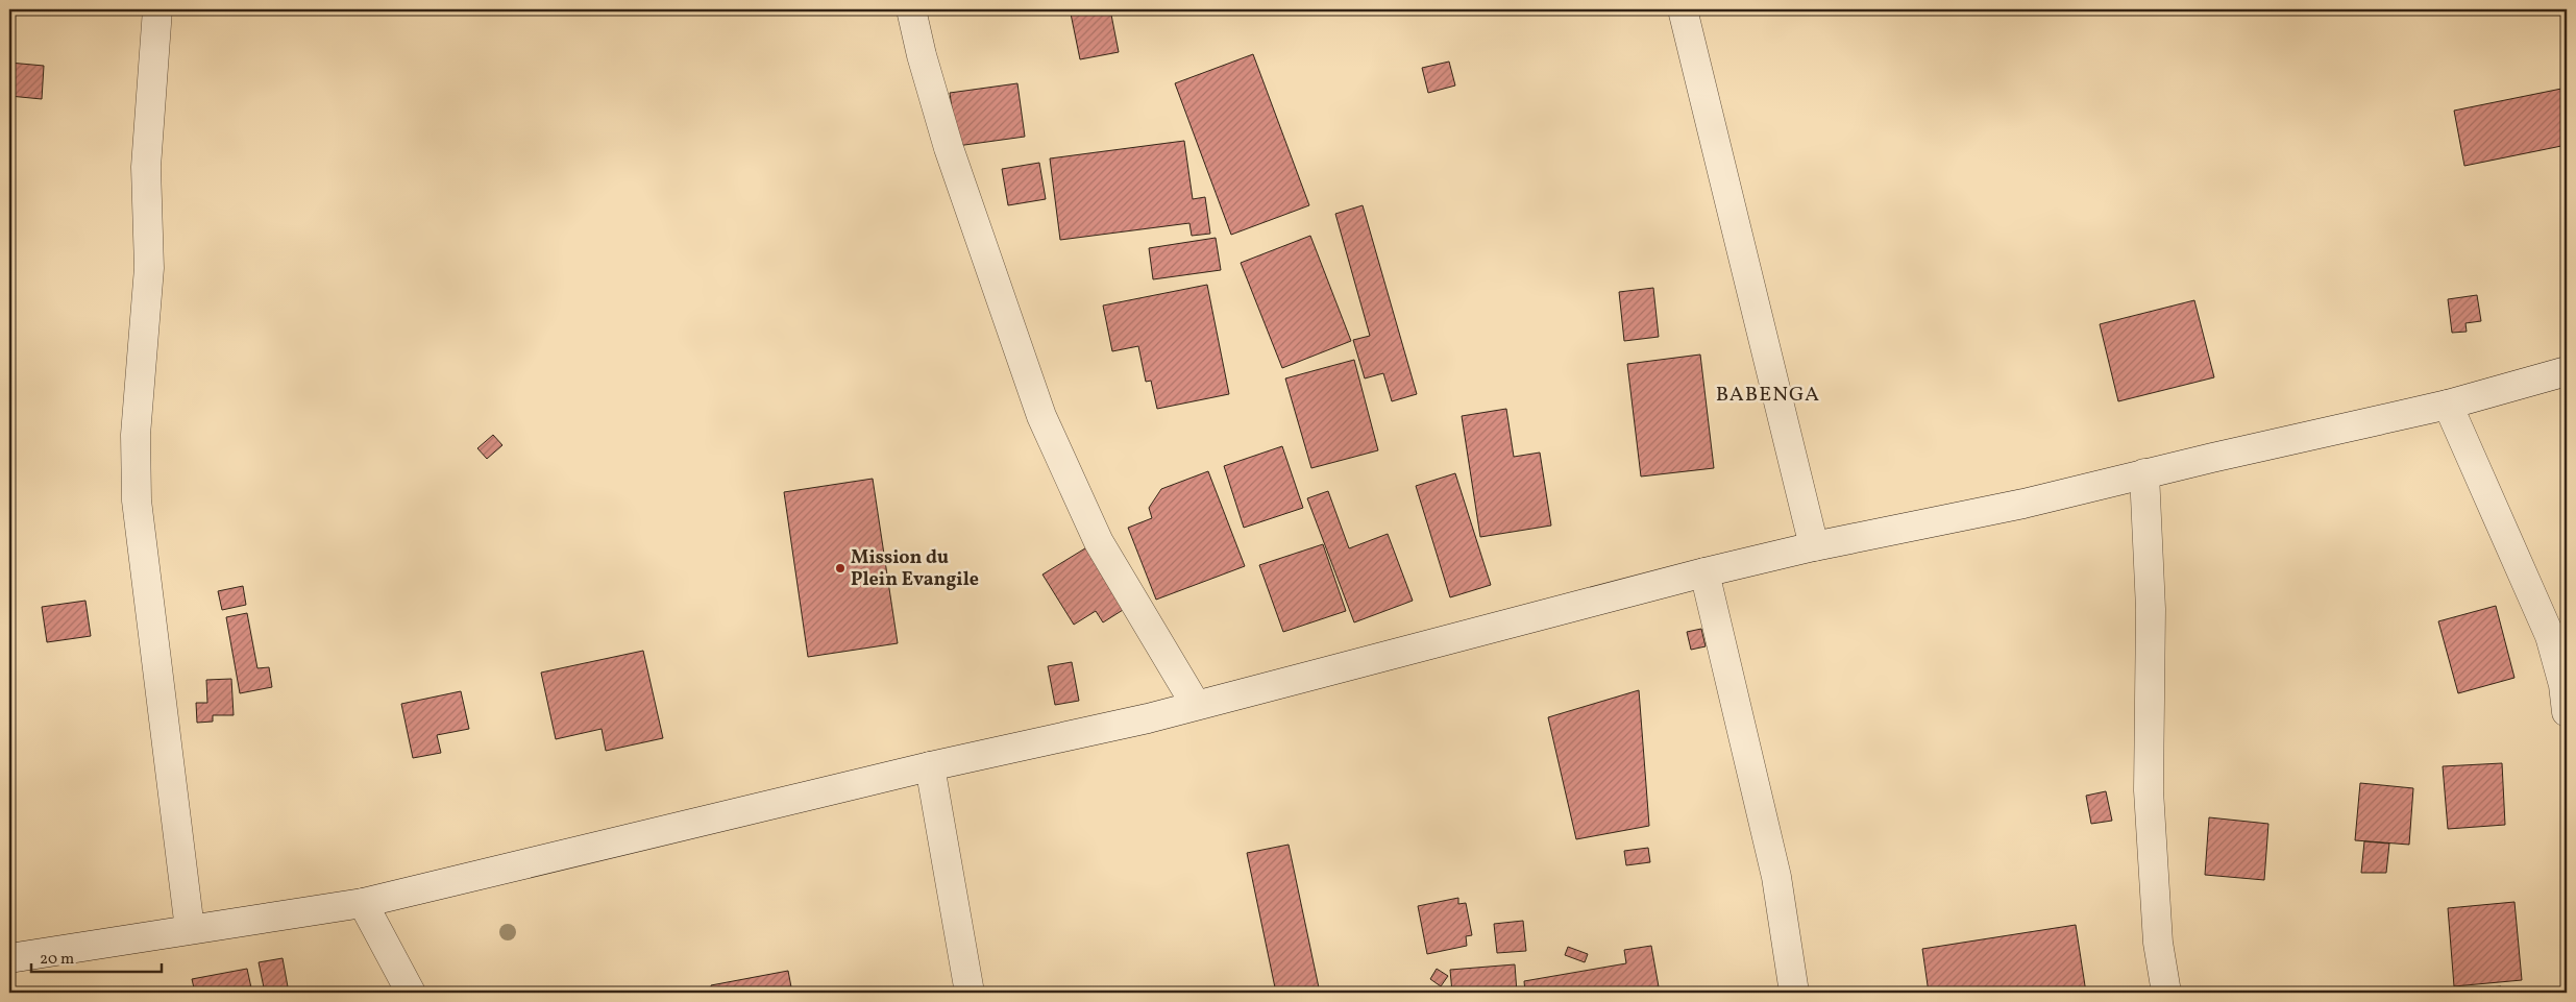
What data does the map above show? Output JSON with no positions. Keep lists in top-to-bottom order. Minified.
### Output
{"districts":["BABENGA"],"places":["Mission du Plein Evangile"],"scale_bar":"20 m"}
